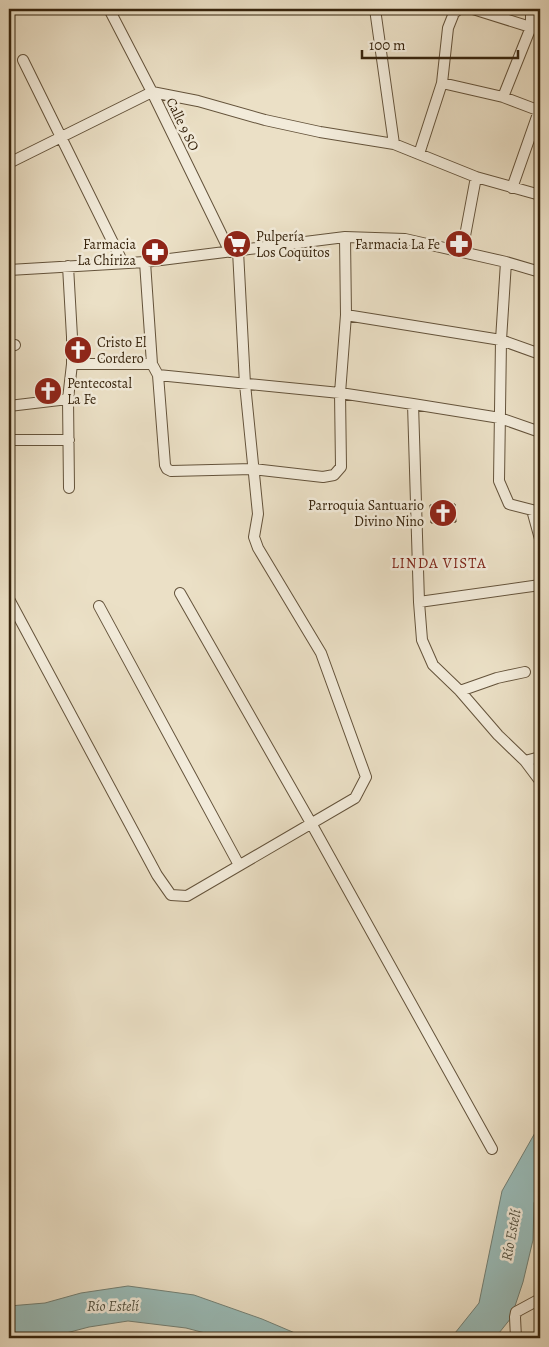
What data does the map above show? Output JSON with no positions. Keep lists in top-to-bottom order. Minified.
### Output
{"streets":{"street":["Calle 9 SO"]},"districts":["LINDA VISTA"],"water":["Río Estelí"],"places":{"supermarket":["Pulpería Los Coquitos"],"pharmacy":["Farmacia La Fe","Farmacia La Chiriza"],"church":["Cristo El Cordero","Pentecostal La Fe","Parroquia Santuario Divino Nino"]},"scale_bar":"100 m"}
